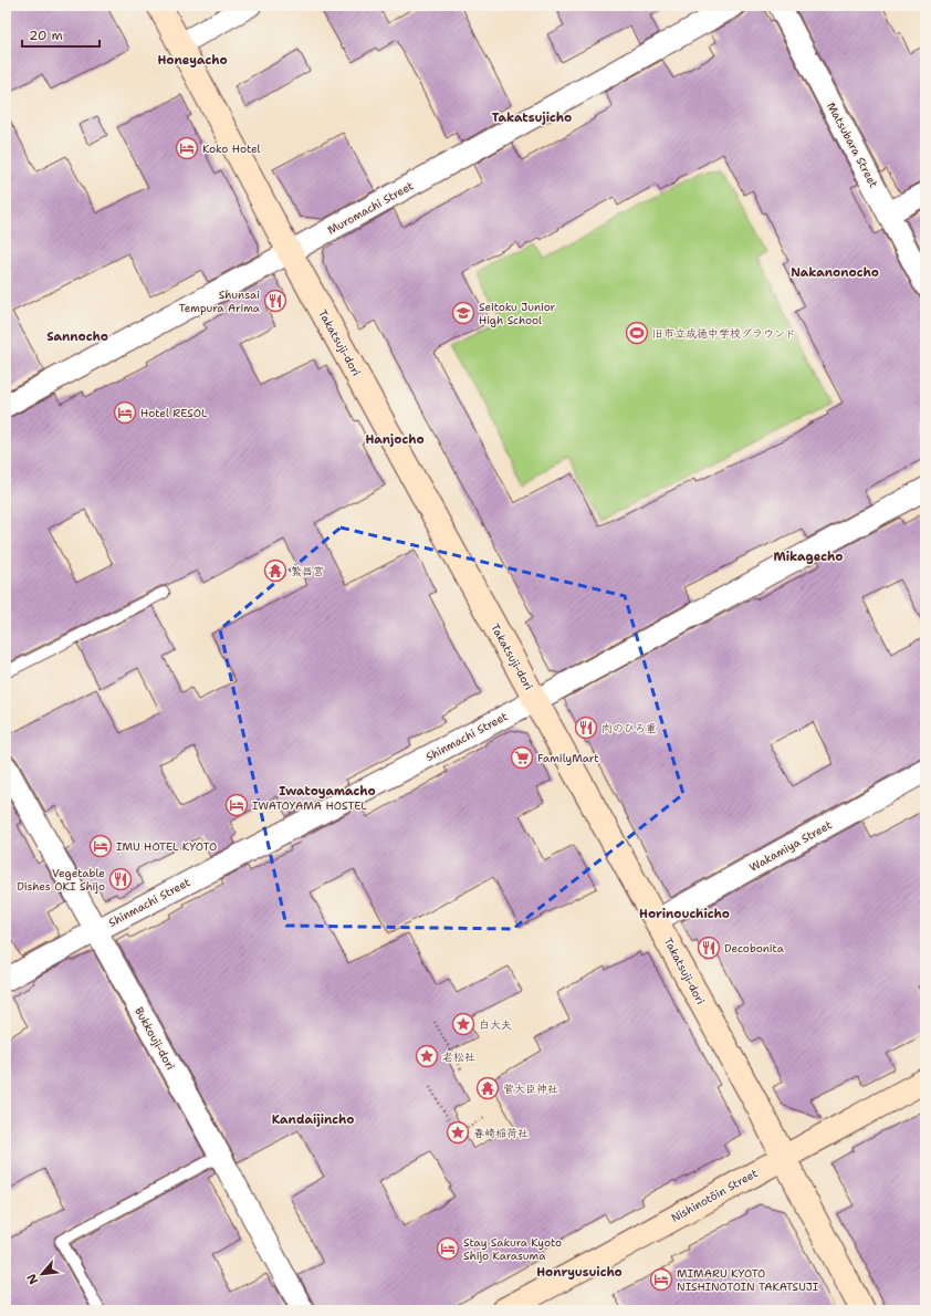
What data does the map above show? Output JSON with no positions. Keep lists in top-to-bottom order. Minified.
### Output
{"streets":{"street":["Matsubara Street","Muromachi Street","Takatsuji-dori","Shinmachi Street","Wakamiya Street","Bukkouji-dori","Nishinotōin Street"]},"crossings":[["Muromachi Street","Takatsuji-dori"],["Takatsuji-dori","Shinmachi Street"],["Takatsuji-dori","Wakamiya Street"],["Takatsuji-dori","Nishinotōin Street"],["Shinmachi Street","Bukkouji-dori"]],"districts":["Honeyacho","Takatsujicho","Nakanonocho","Sannocho","Hanjocho","Mikagecho","Iwatoyamacho","Horinouchicho","Kandaijincho","Honryusuicho"],"places":{"hotel":["Koko Hotel","Hotel RESOL","IWATOYAMA HOSTEL","IMU HOTEL KYOTO","Stay Sakura Kyoto Shijo Karasuma","MIMARU KYOTO NISHINOTOIN TAKATSUJI"],"restaurant":["Shunsai Tempura Arima","肉のひろ重","Vegetable Dishes OKI Shijo","Decobonita"],"school or university":["Seitoku Junior High School"],"sports":["旧市立成徳中学校グラウンド"],"temple":["繁昌宮","菅大臣神社"],"supermarket":["FamilyMart"],"place":["白大夫","老松社","春崎稲荷社"]},"scale_bar":"20 m","north":"bottom left"}
